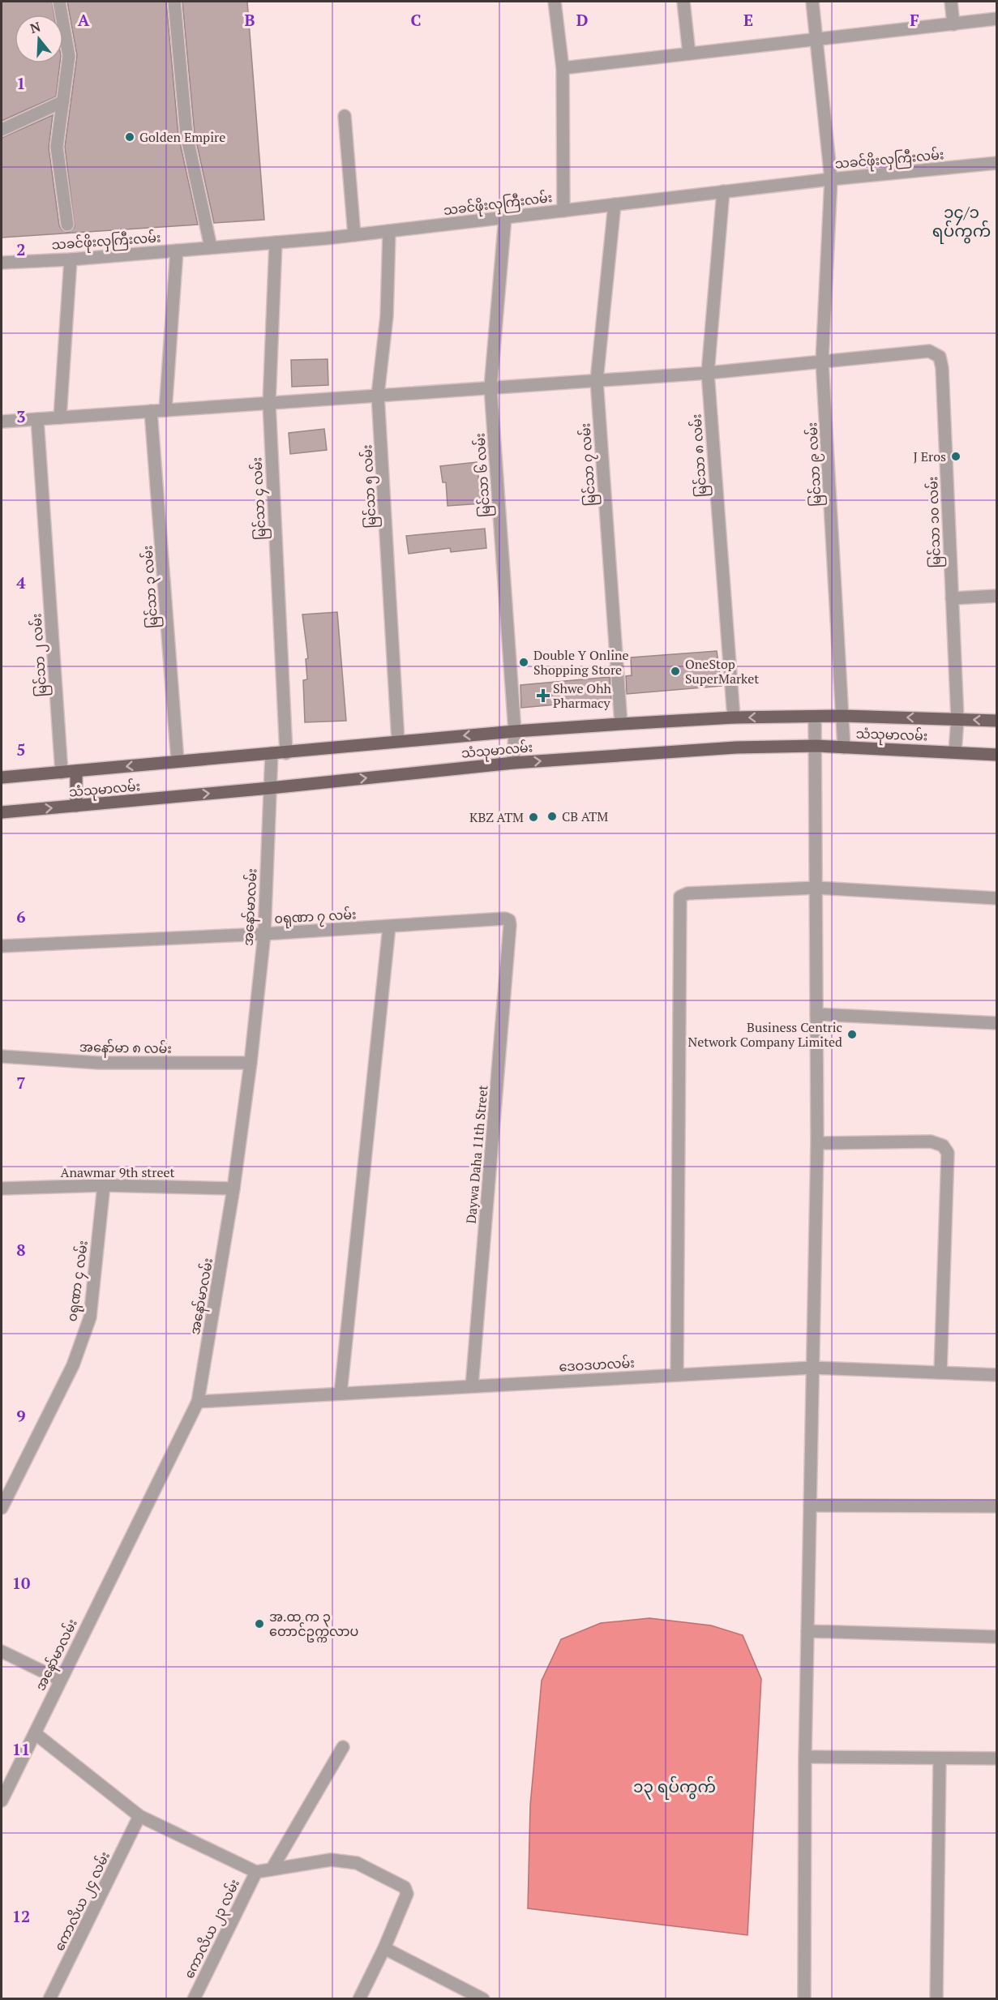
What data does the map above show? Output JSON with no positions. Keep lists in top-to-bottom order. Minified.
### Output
{"streets":{"main road":["သံသုမာလမ်း"],"street":["သခင်ဖိုးလှကြီးလမ်း","မြင်သာ ၈ လမ်း","မြင်သာ ၇ လမ်း","မြင်သာ ၉ လမ်း","မြင်သာ ၆ လမ်း","မြင်သာ ၅ လမ်း","မြင်သာ ၄ လမ်း","မြင်သာ ၁၀ လမ်း","မြင်သာ ၃ လမ်း","မြင်သာ ၂ လမ်း","အနော်မာလမ်း","၀ရုဏာ ၇ လမ်း","အနော်မာ ၈ လမ်း","Daywa Daha 11th Street","Anawmar 9th street","၀ရုဏာ ၄ လမ်း","ဒေဝဒဟလမ်း","ကောလိယ ၂၄ လမ်း","ကောလိယ ၂၃ လမ်း"]},"crossings":[["သခင်ဖိုးလှကြီးလမ်း","မြင်သာ ၈ လမ်း"],["သခင်ဖိုးလှကြီးလမ်း","မြင်သာ ၇ လမ်း"],["သခင်ဖိုးလှကြီးလမ်း","မြင်သာ ၉ လမ်း"],["သခင်ဖိုးလှကြီးလမ်း","မြင်သာ ၆ လမ်း"],["သခင်ဖိုးလှကြီးလမ်း","မြင်သာ ၅ လမ်း"],["သခင်ဖိုးလှကြီးလမ်း","မြင်သာ ၄ လမ်း"],["မြင်သာ ၈ လမ်း","သံသုမာလမ်း"],["မြင်သာ ၇ လမ်း","သံသုမာလမ်း"],["မြင်သာ ၉ လမ်း","မြင်သာ ၁၀ လမ်း"],["မြင်သာ ၉ လမ်း","သံသုမာလမ်း"],["မြင်သာ ၆ လမ်း","သံသုမာလမ်း"],["မြင်သာ ၅ လမ်း","သံသုမာလမ်း"],["မြင်သာ ၄ လမ်း","သံသုမာလမ်း"],["မြင်သာ ၁၀ လမ်း","သံသုမာလမ်း"],["မြင်သာ ၃ လမ်း","သံသုမာလမ်း"],["မြင်သာ ၂ လမ်း","သံသုမာလမ်း"],["သံသုမာလမ်း","အနော်မာလမ်း"],["အနော်မာလမ်း","၀ရုဏာ ၇ လမ်း"],["အနော်မာလမ်း","အနော်မာ ၈ လမ်း"],["အနော်မာလမ်း","Anawmar 9th street"],["အနော်မာလမ်း","ဒေဝဒဟလမ်း"],["၀ရုဏာ ၇ လမ်း","Daywa Daha 11th Street"],["Daywa Daha 11th Street","ဒေဝဒဟလမ်း"],["Anawmar 9th street","၀ရုဏာ ၄ လမ်း"]],"districts":["၁၄/၁ ရပ်ကွက်","၁၃ ရပ်ကွက်"],"places":{"other":["Golden Empire","J Eros","Double Y Online Shopping Store","OneStop SuperMarket","CB ATM","KBZ ATM","Business Centric Network Company Limited","အ.ထ.က ၃ တောင်ဥက္ကလာပ"],"health":["Shwe Ohh Pharmacy"]},"north":"top","grid":{"columns":["A","B","C","D","E","F"],"rows":["1","2","3","4","5","6","7","8","9","10","11","12"]}}
